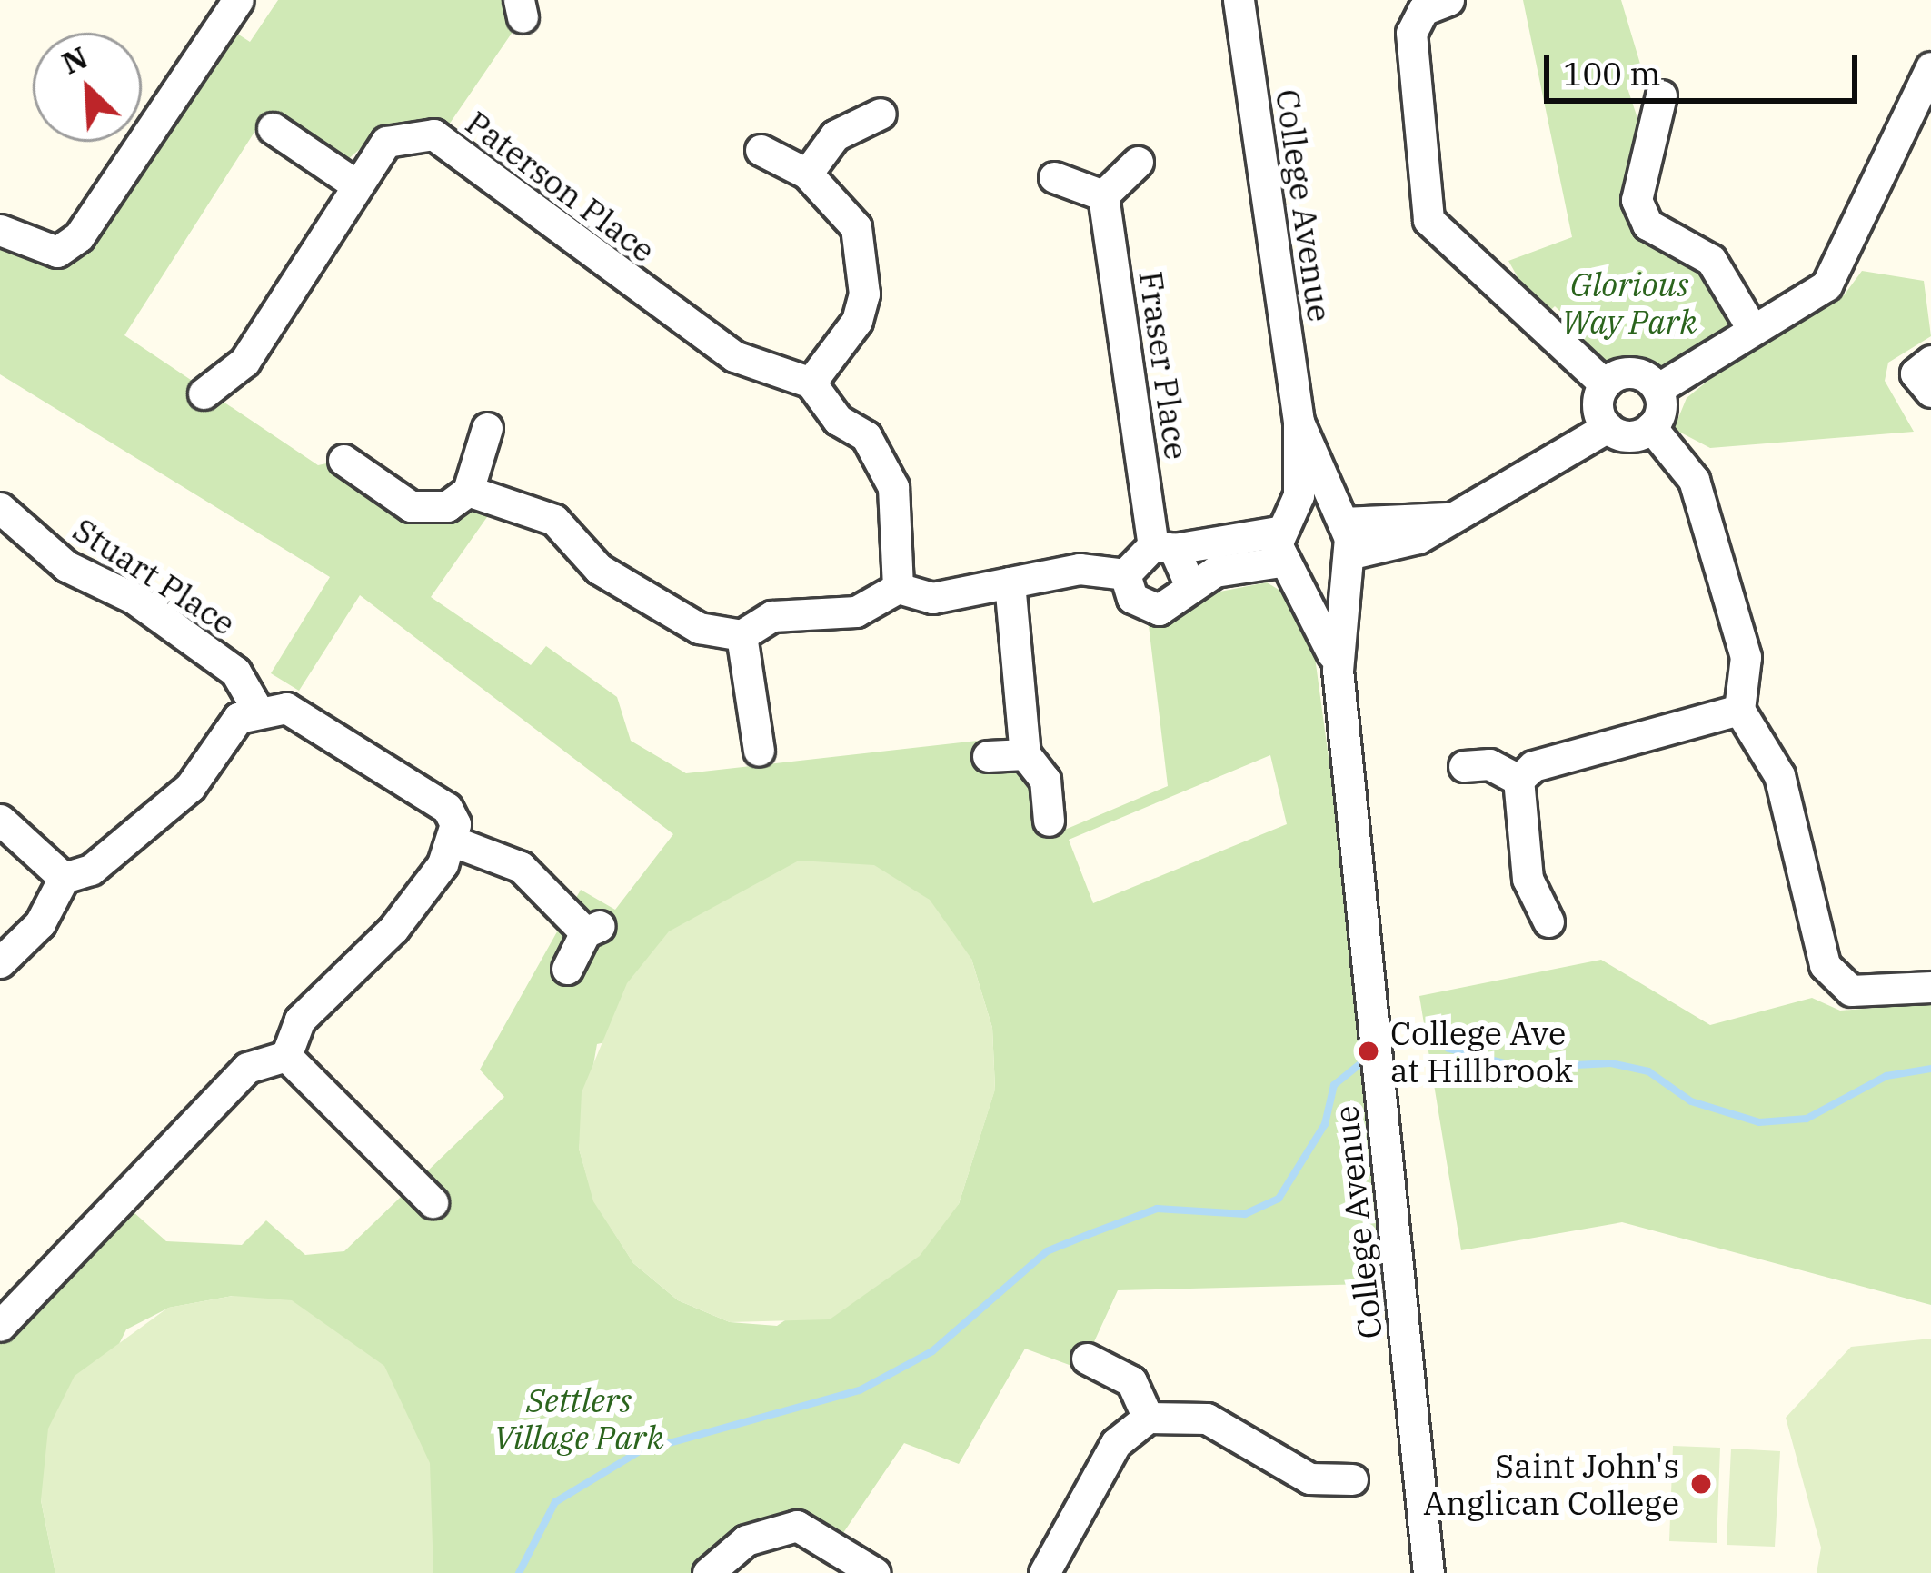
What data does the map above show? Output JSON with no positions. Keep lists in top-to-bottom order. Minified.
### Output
{"streets":{"street":["Paterson Place","College Avenue","Fraser Place","Stuart Place"]},"parks":["Glorious Way Park","Settlers Village Park"],"places":["College Ave at Hillbrook","Saint John's Anglican College"],"scale_bar":"100 m","north":"top left"}
